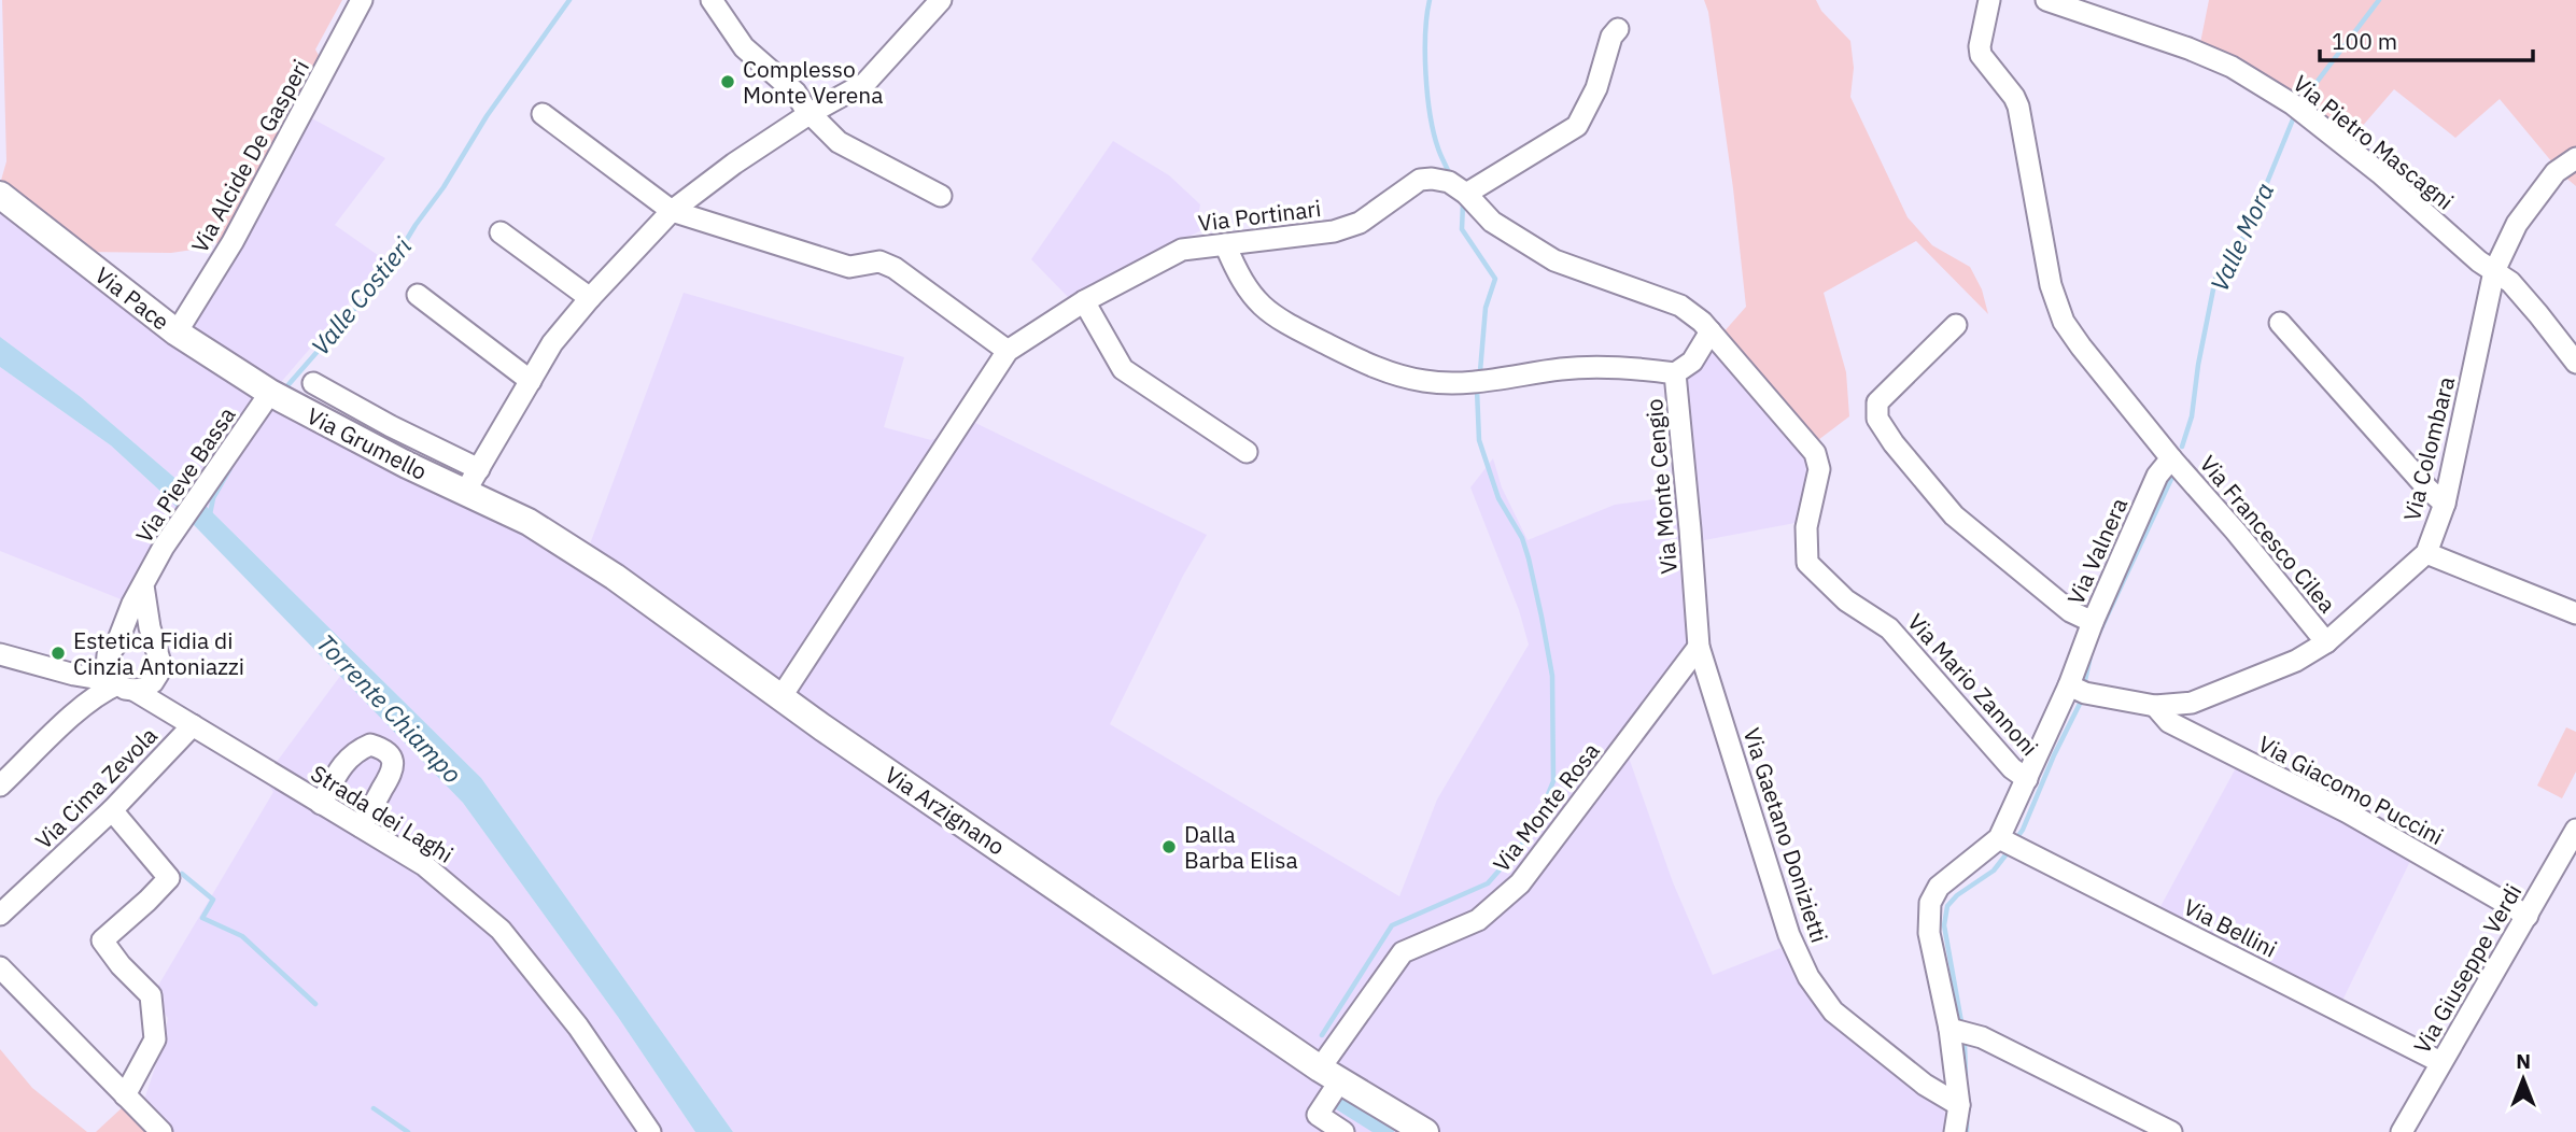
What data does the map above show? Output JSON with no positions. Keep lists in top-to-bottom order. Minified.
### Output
{"streets":{"main road":["Via Pace","Via Grumello","Via Arzignano"],"street":["Via Pietro Mascagni","Via Alcide De Gasperi","Via Portinari","Via Colombara","Via Pieve Bassa","Via Monte Cengio","Via Francesco Cilea","Via Valnera","Via Mario Zannoni","Via Cima Zevola","Via Giacomo Puccini","Via Monte Rosa","Strada dei Laghi","Via Gaetano Donizietti","Via Bellini","Via Giuseppe Verdi"]},"crossings":[["Via Pietro Mascagni","Via Colombara"],["Via Alcide De Gasperi","Via Pace"],["Via Portinari","Via Monte Cengio"],["Via Portinari","Via Mario Zannoni"],["Via Portinari","Via Arzignano"],["Via Pace","Via Grumello"],["Via Pace","Via Pieve Bassa"],["Via Grumello","Via Pieve Bassa"],["Via Grumello","Via Arzignano"],["Via Colombara","Via Francesco Cilea"],["Via Colombara","Via Valnera"],["Via Colombara","Via Giacomo Puccini"],["Via Pieve Bassa","Strada dei Laghi"],["Via Monte Cengio","Via Monte Rosa"],["Via Monte Cengio","Via Gaetano Donizietti"],["Via Francesco Cilea","Via Valnera"],["Via Valnera","Via Mario Zannoni"],["Via Valnera","Via Gaetano Donizietti"],["Via Valnera","Via Bellini"],["Via Cima Zevola","Strada dei Laghi"],["Via Giacomo Puccini","Via Giuseppe Verdi"],["Via Monte Rosa","Via Arzignano"],["Via Monte Rosa","Via Gaetano Donizietti"],["Via Bellini","Via Giuseppe Verdi"]],"water":["Valle Mora","Valle Costieri","Torrente Chiampo"],"places":["Complesso Monte Verena","Estetica Fidia di Cinzia Antoniazzi","Dalla Barba Elisa"],"scale_bar":"100 m","north":"top"}
